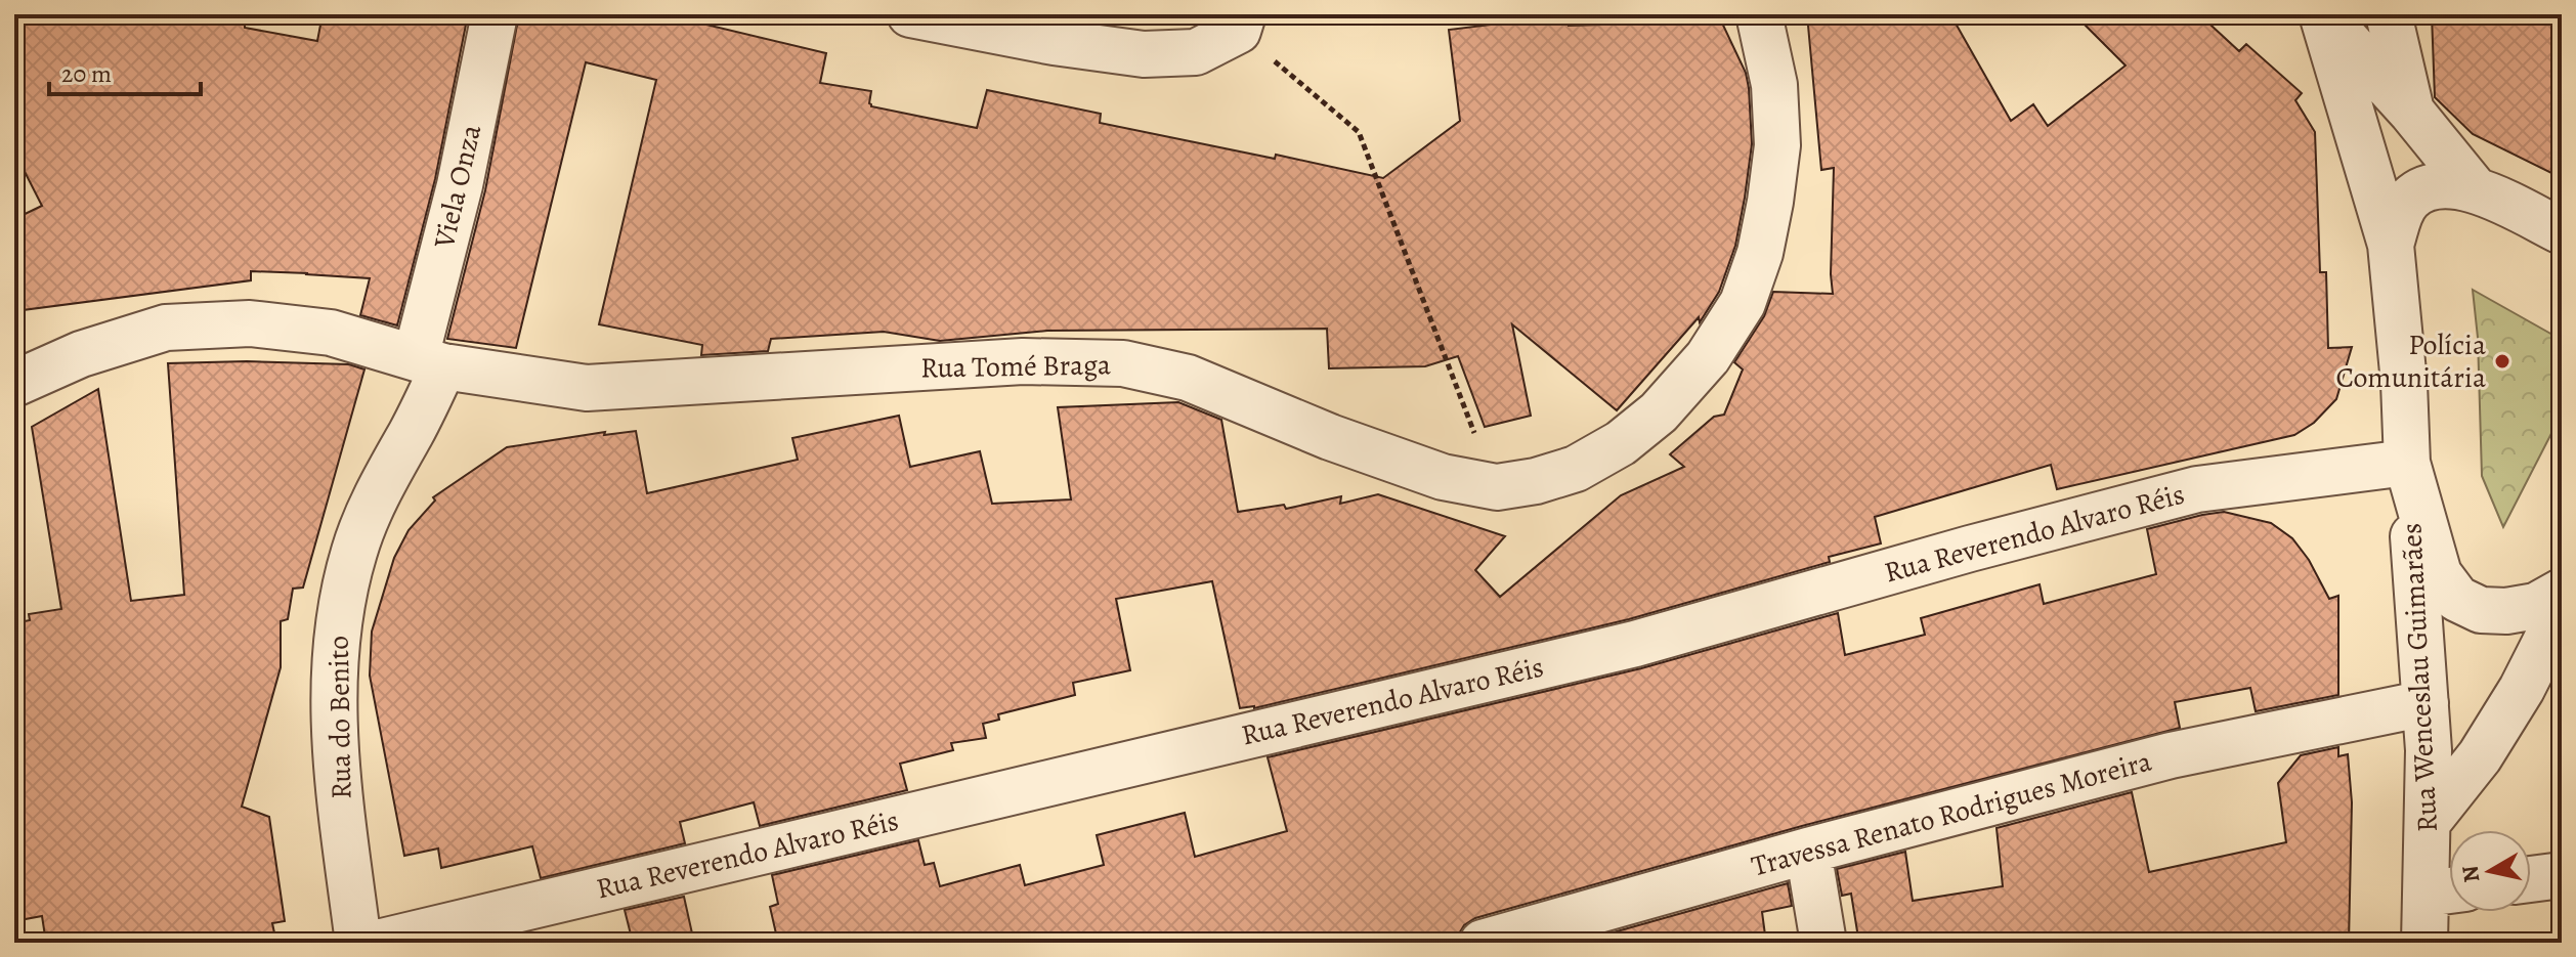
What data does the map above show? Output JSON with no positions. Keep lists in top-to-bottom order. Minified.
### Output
{"streets":{"street":["Viela Onza","Rua Tomé Braga","Rua Reverendo Alvaro Réis","Rua Wenceslau Guimarães","Rua do Benito","Travessa Renato Rodrigues Moreira"]},"crossings":[["Viela Onza","Rua Tomé Braga"],["Viela Onza","Rua do Benito"],["Rua Tomé Braga","Rua do Benito"],["Rua Reverendo Alvaro Réis","Rua Wenceslau Guimarães"],["Rua Wenceslau Guimarães","Travessa Renato Rodrigues Moreira"]],"places":["Polícia Comunitária"],"scale_bar":"20 m","north":"left"}
